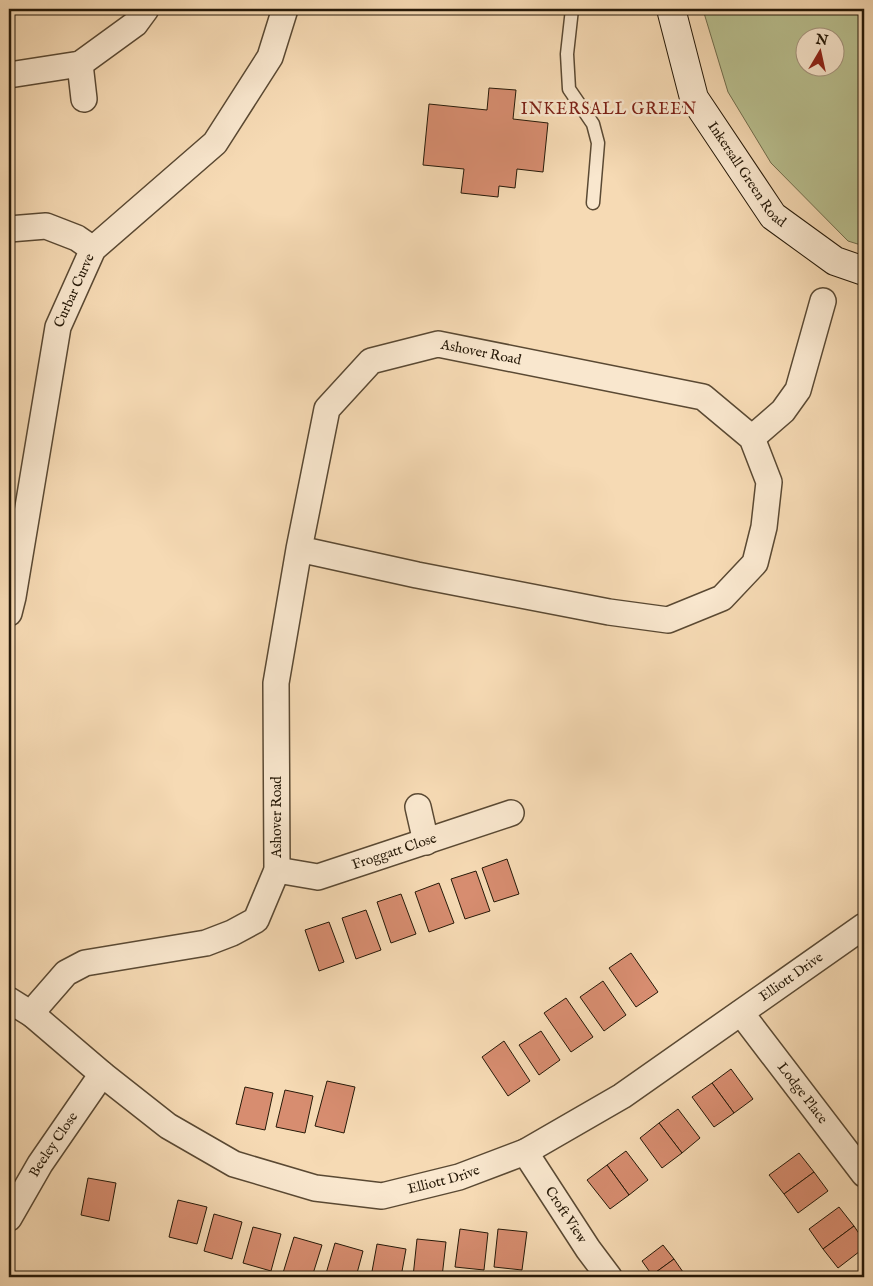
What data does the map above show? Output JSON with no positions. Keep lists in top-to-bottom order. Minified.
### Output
{"streets":{"street":["Inkersall Green Road","Curbar Curve","Ashover Road","Froggatt Close","Elliott Drive","Lodge Place","Beeley Close","Croft View"]},"crossings":[["Ashover Road","Froggatt Close"],["Ashover Road","Elliott Drive"],["Elliott Drive","Lodge Place"],["Elliott Drive","Beeley Close"],["Elliott Drive","Croft View"]],"districts":["INKERSALL GREEN"],"north":"top"}
